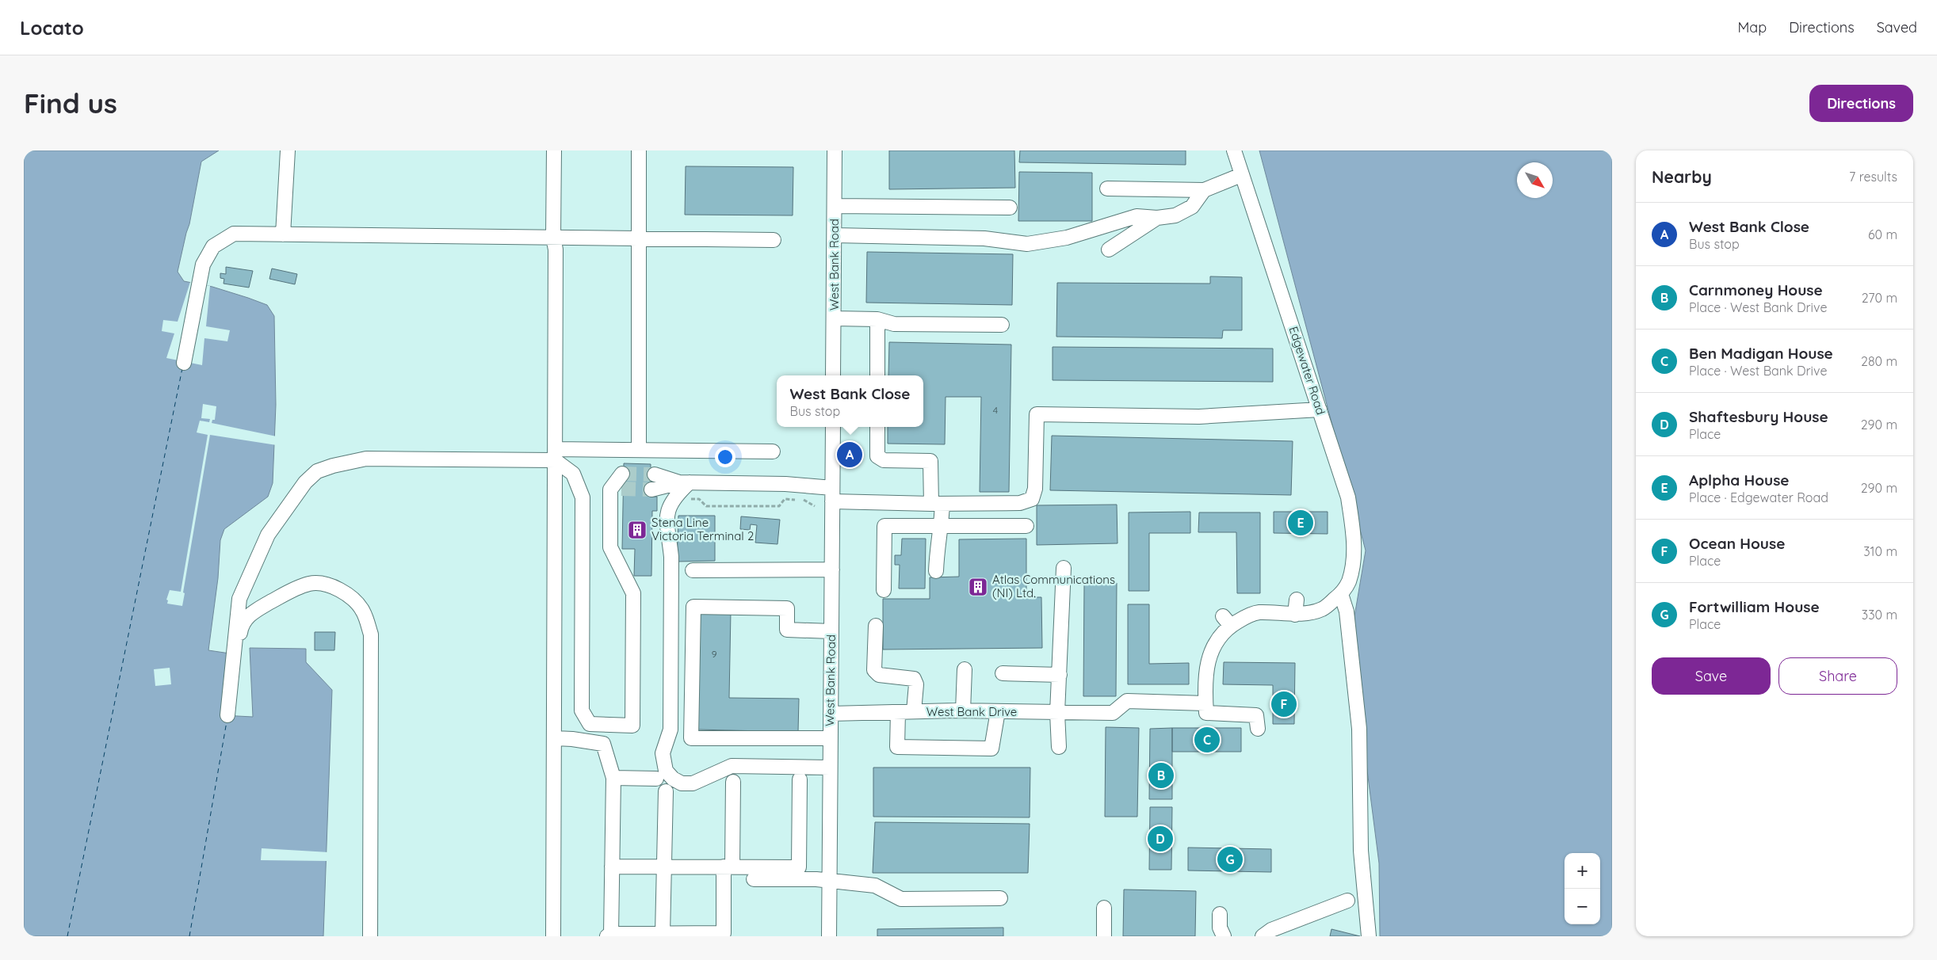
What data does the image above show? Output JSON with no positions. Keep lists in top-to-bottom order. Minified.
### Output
{"streets":{"street":["West Bank Road","Edgewater Road","West Bank Drive"]},"crossings":[["West Bank Road","West Bank Drive"]],"places":{"building":["Stena Line Victoria Terminal 2","Atlas Communications (NI) Ltd."]},"house_numbers":["4","9"],"north":"bottom right","page":{"header":"Locato","nav":["Map","Directions","Saved"],"buttons":["Directions",["Save","Share"]],"title":"Find us","heading":["Nearby","7 results"],"list":[{"mark":"A","name":"West Bank Close","note":"Bus stop","value":"60 m"},{"mark":"B","name":"Carnmoney House","note":"Place · West Bank Drive","value":"270 m"},{"mark":"C","name":"Ben Madigan House","note":"Place · West Bank Drive","value":"280 m"},{"mark":"D","name":"Shaftesbury House","note":"Place","value":"290 m"},{"mark":"E","name":"Aplpha House","note":"Place · Edgewater Road","value":"290 m"},{"mark":"F","name":"Ocean House","note":"Place","value":"310 m"},{"mark":"G","name":"Fortwilliam House","note":"Place","value":"330 m"}],"popup":["West Bank Close","Bus stop"],"pins":["A","E","F","C","B","D","G"],"map_buttons":["+","−"]}}
